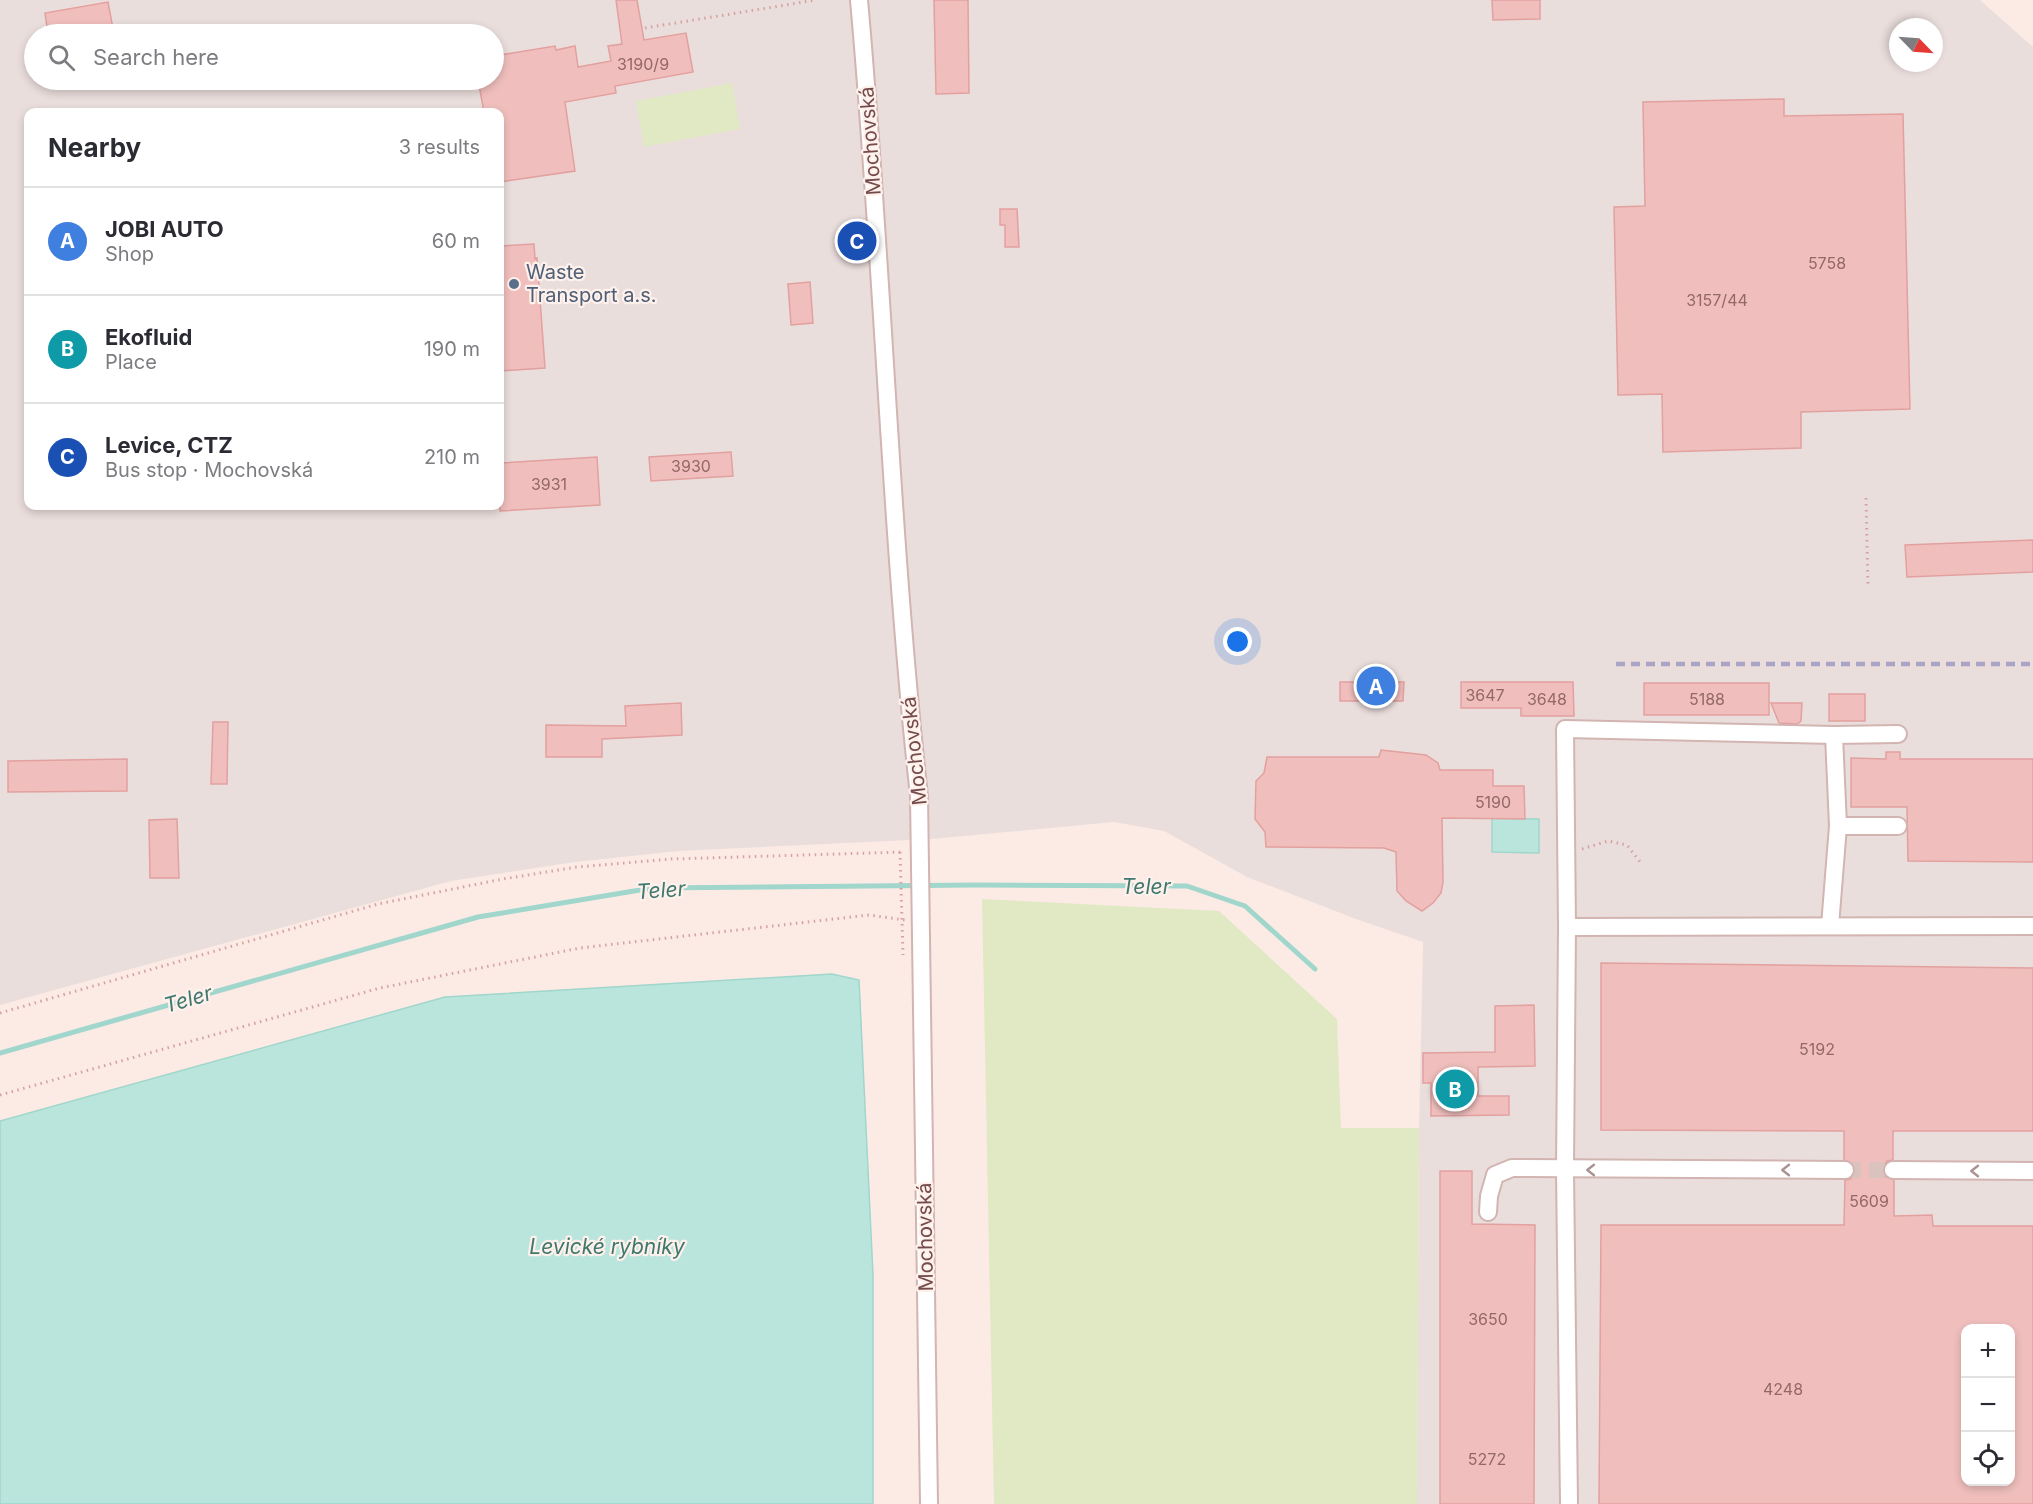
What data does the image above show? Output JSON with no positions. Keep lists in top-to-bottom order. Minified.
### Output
{"streets":{"street":["Mochovská"]},"water":["Teler","Levické rybníky"],"places":["Waste Transport a.s."],"house_numbers":["3190/9","5758","3157/44","3930","3931","3647","3648","5188","5190","5192","5609","3650","4248","5272"],"north":"bottom right","page":{"search":"Search here","heading":["Nearby","3 results"],"list":[{"mark":"A","name":"JOBI AUTO","note":"Shop","value":"60 m"},{"mark":"B","name":"Ekofluid","note":"Place","value":"190 m"},{"mark":"C","name":"Levice, CTZ","note":"Bus stop · Mochovská","value":"210 m"}],"pins":["C","A","B"],"map_buttons":["+","−"]}}
